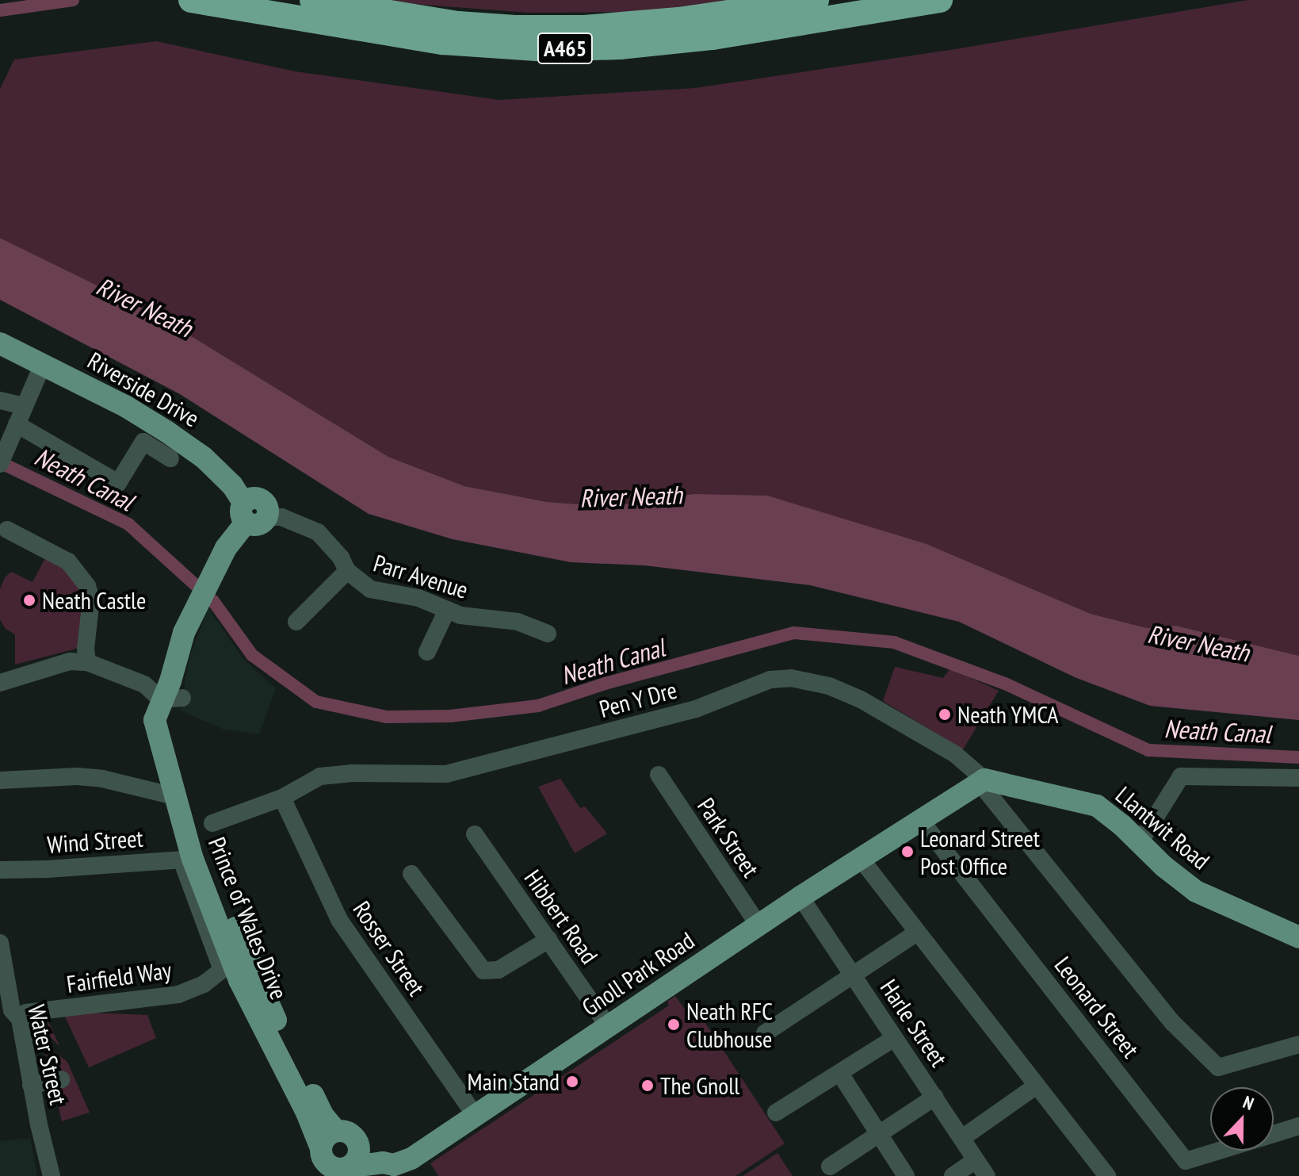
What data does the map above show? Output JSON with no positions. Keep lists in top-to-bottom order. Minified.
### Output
{"streets":{"highway":["A465"],"main road":["Riverside Drive","Llantwit Road","Prince of Wales Drive","Gnoll Park Road"],"street":["Parr Avenue","Pen Y Dre","Park Street","Wind Street","Hibbert Road","Rosser Street","Fairfield Way","Leonard Street","Harle Street","Water Street"]},"crossings":[["Riverside Drive","Parr Avenue"],["Riverside Drive","Prince of Wales Drive"],["Parr Avenue","Prince of Wales Drive"],["Pen Y Dre","Llantwit Road"],["Pen Y Dre","Rosser Street"],["Park Street","Gnoll Park Road"],["Wind Street","Prince of Wales Drive"],["Hibbert Road","Gnoll Park Road"],["Prince of Wales Drive","Gnoll Park Road"],["Prince of Wales Drive","Fairfield Way"],["Rosser Street","Gnoll Park Road"],["Gnoll Park Road","Leonard Street"],["Gnoll Park Road","Harle Street"],["Fairfield Way","Water Street"]],"water":["River Neath","Neath Canal"],"places":["Neath Castle","Neath YMCA","Leonard Street Post Office","Neath RFC Clubhouse","Main Stand","The Gnoll"],"north":"top"}
